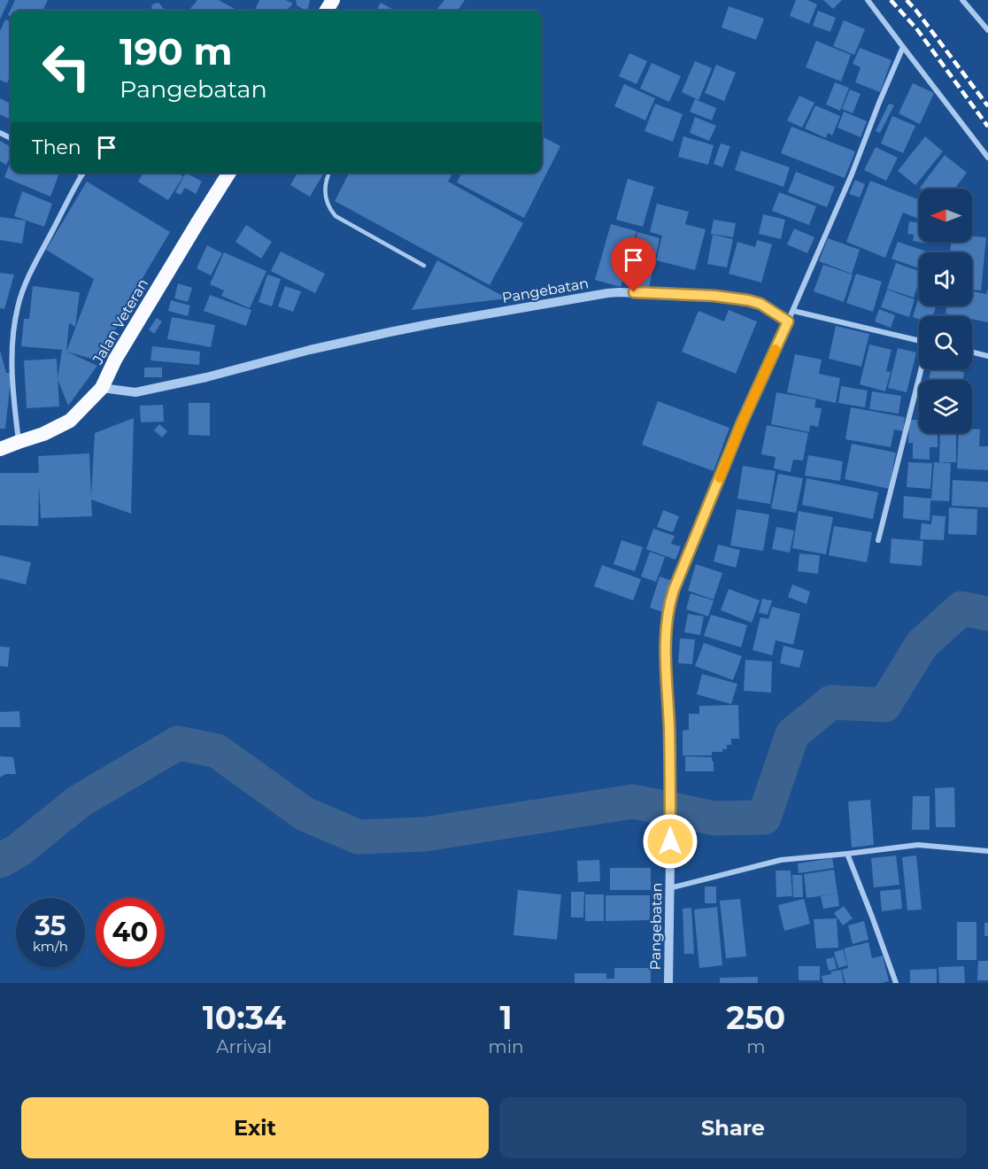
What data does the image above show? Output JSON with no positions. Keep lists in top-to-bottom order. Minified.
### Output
{"streets":{"highway":["Jalan Veteran"],"street":["Pangebatan"]},"crossings":[["Pangebatan","Jalan Veteran"]],"north":"left","page":{"turn":["190 m","Pangebatan"],"then":"Then","speed":"35 km/h","limit":"40","eta":["10:34","Arrival","1","min","250","m"],"buttons":["Exit","Share"]}}
